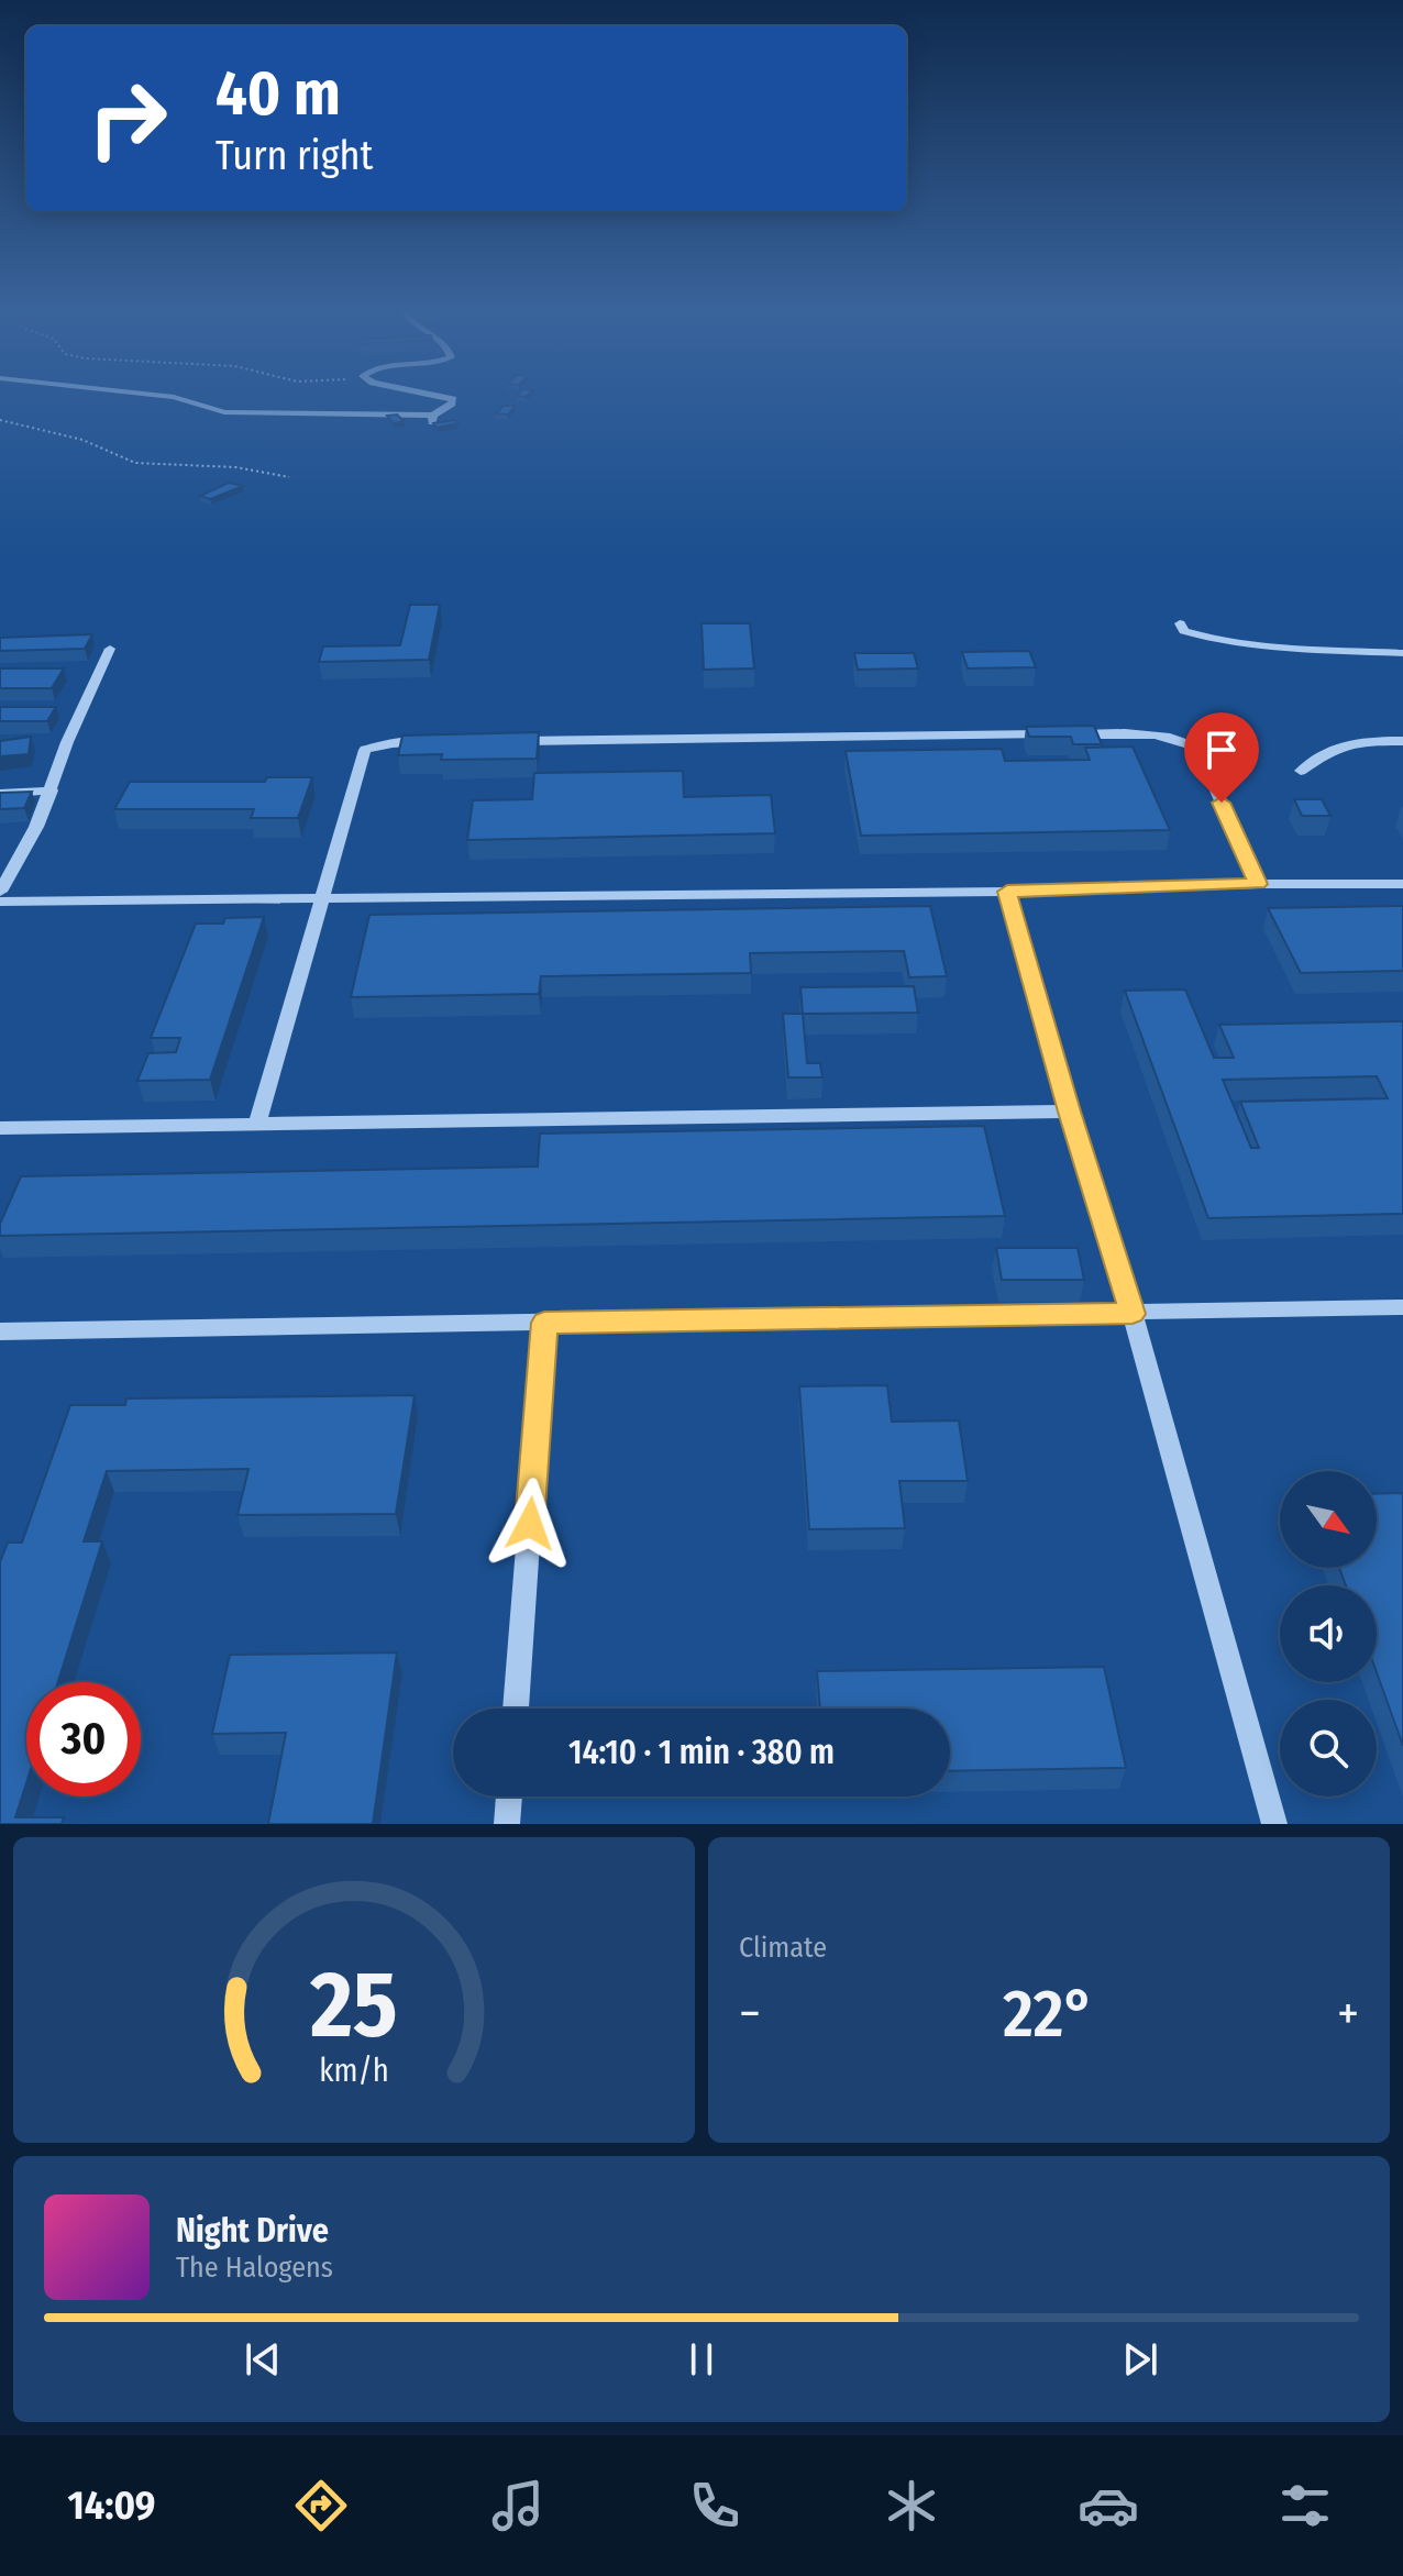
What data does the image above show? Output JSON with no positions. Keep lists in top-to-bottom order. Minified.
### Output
{"north":"bottom right","page":{"turn":["40 m","Turn right"],"limit":"30","trip":"14:10 · 1 min · 380 m","tile":"Climate","heat":["−","22°","+"],"song":["Night Drive","The Halogens"],"tabs":"14:09","gauge":["25","km/h"]}}
